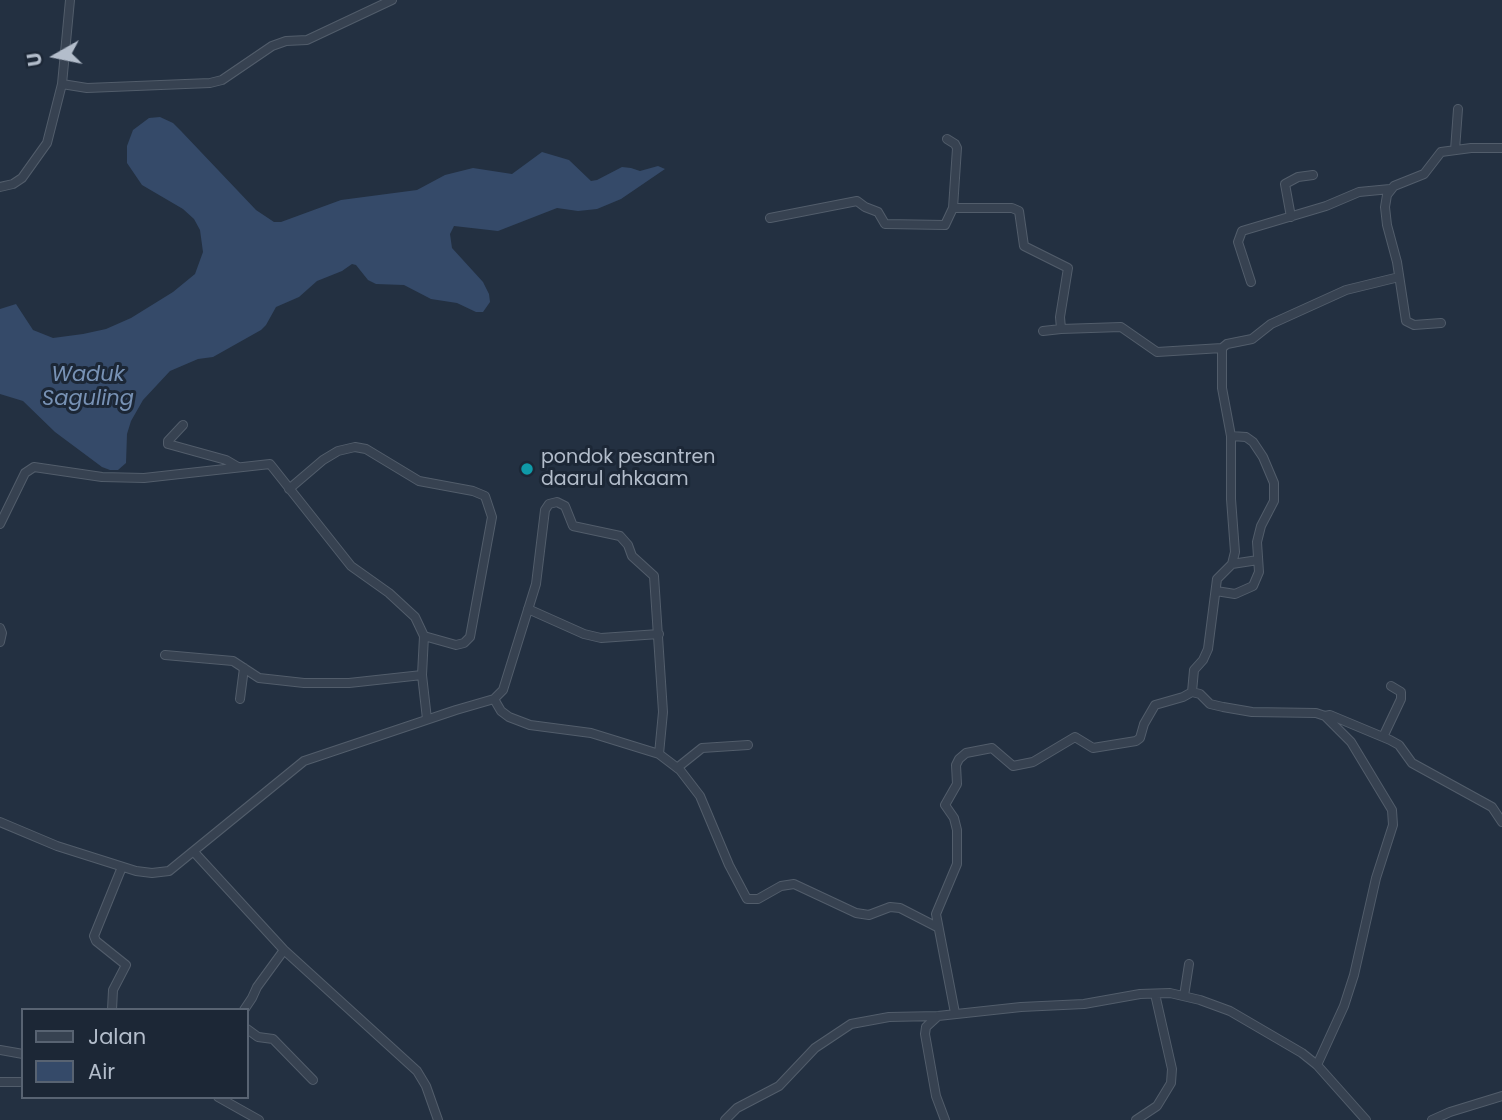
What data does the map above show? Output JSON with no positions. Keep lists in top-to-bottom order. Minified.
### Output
{"water":["Waduk Saguling"],"places":["pondok pesantren daarul ahkaam"],"legend":["Jalan","Air"],"north":"left"}
